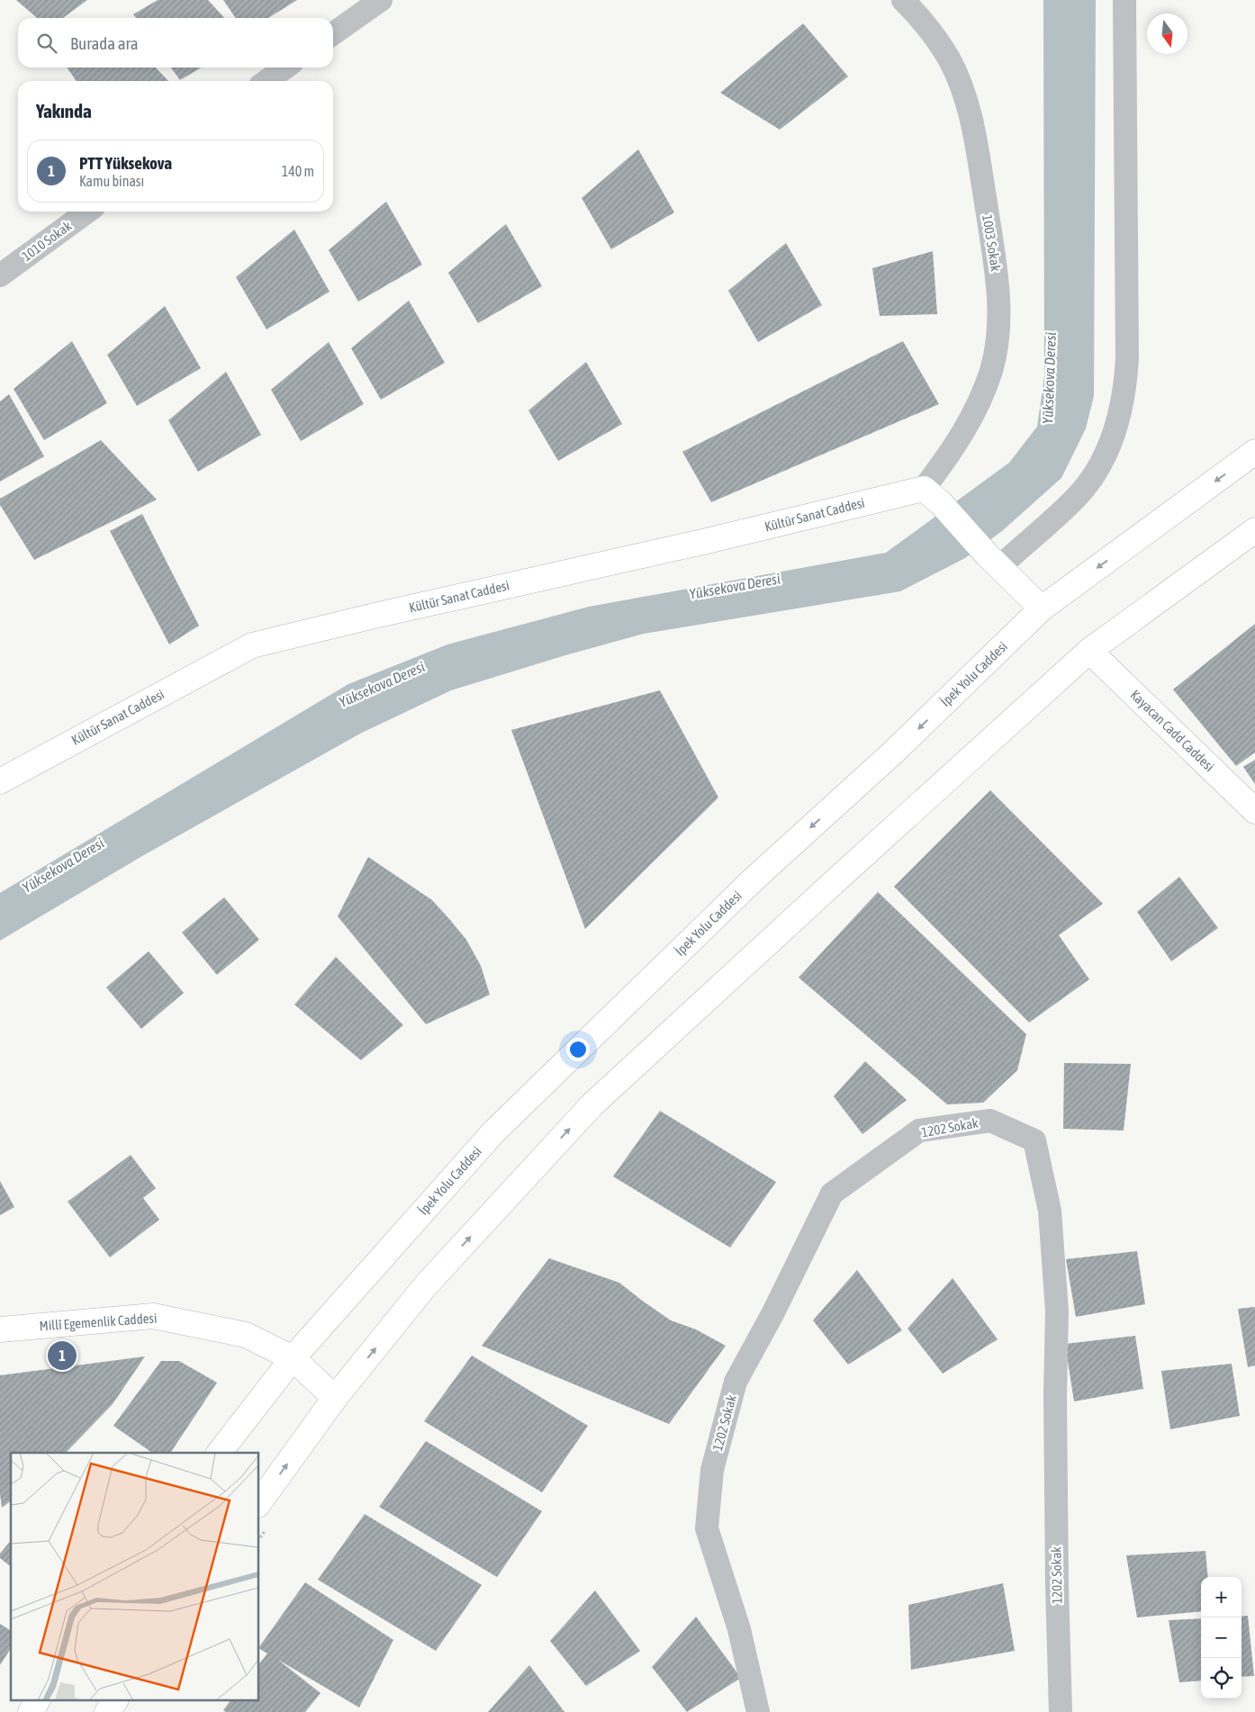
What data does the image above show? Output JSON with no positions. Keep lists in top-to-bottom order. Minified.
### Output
{"streets":{"main road":["Kültür Sanat Caddesi","İpek Yolu Caddesi","Kayacan Cadd Caddesi","Millî Egemenlik Caddesi"],"street":["1010 Sokak","1003 Sokak","1202 Sokak"]},"crossings":[["1003 Sokak","Kültür Sanat Caddesi"],["İpek Yolu Caddesi","Millî Egemenlik Caddesi"]],"water":["Yüksekova Deresi"],"north":"bottom","page":{"search":"Burada ara","heading":"Yakında","list":[{"mark":"1","name":"PTT Yüksekova","note":"Kamu binası","value":"140 m"}],"pins":"1","map_buttons":["+","−"]}}
